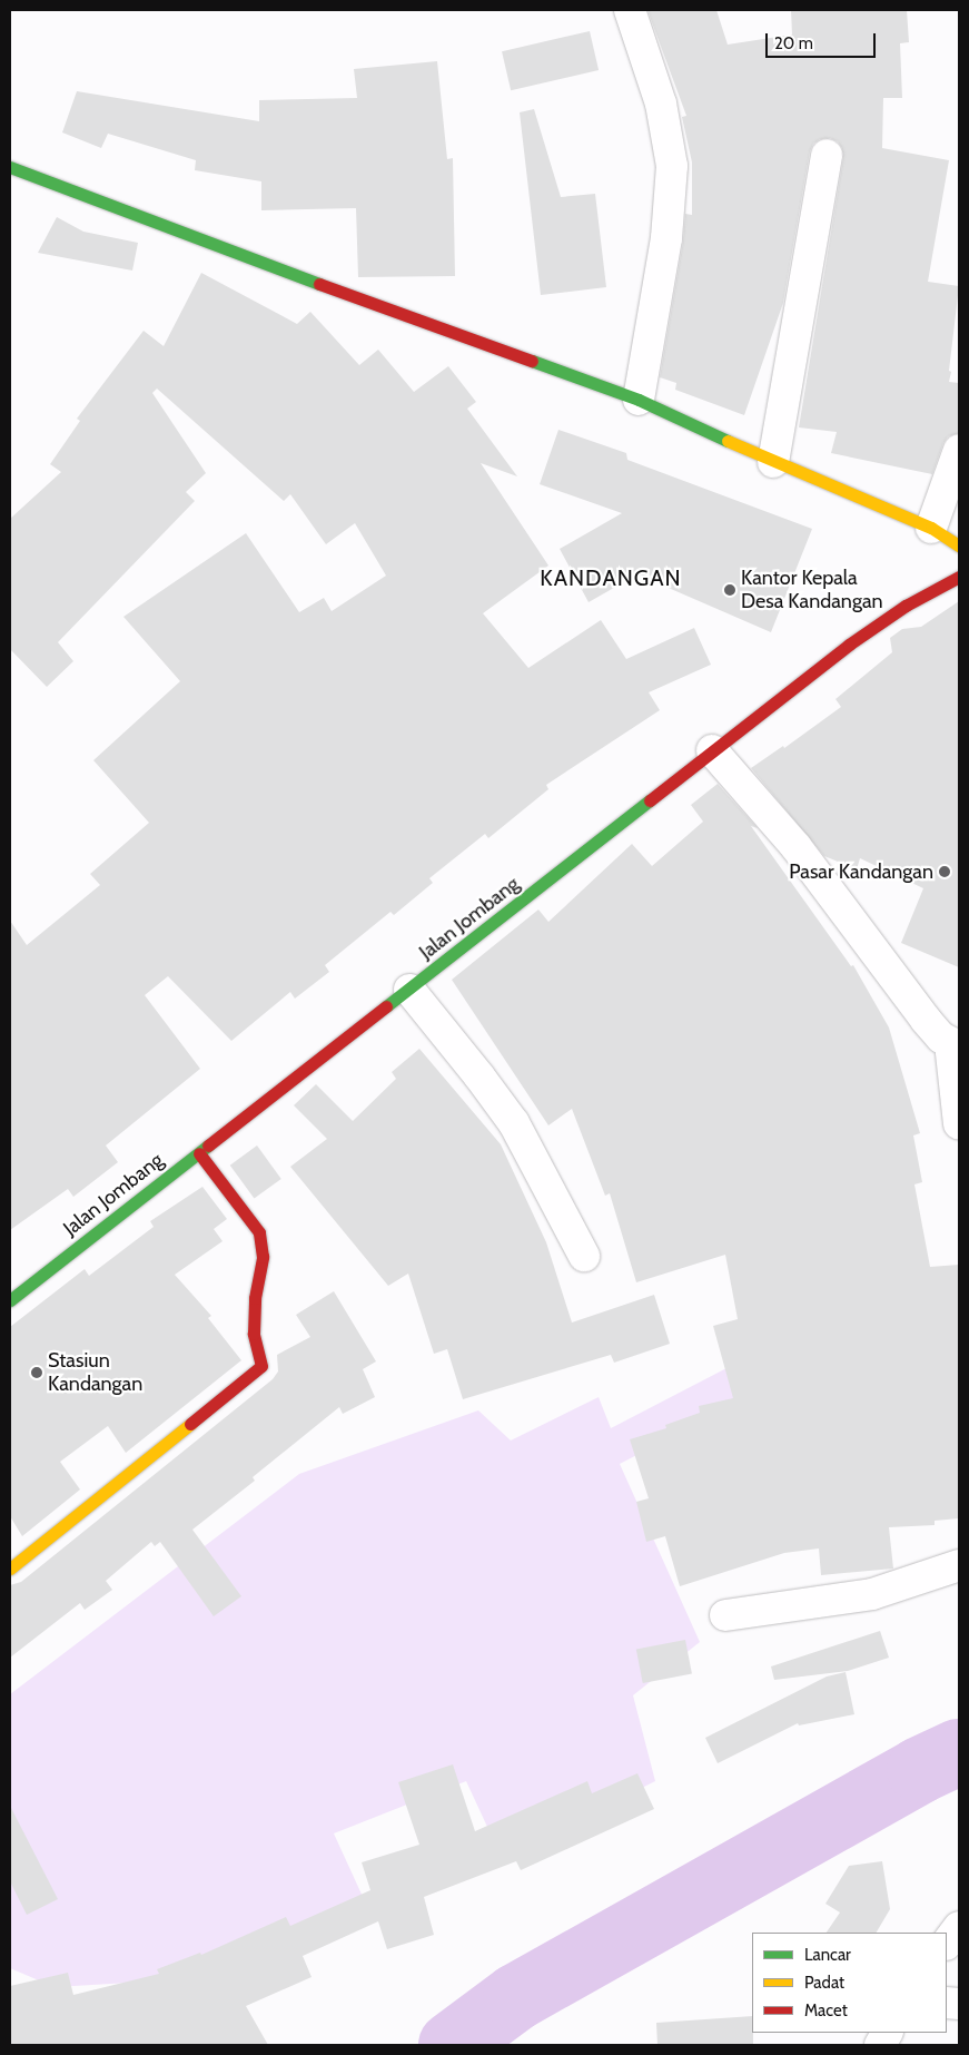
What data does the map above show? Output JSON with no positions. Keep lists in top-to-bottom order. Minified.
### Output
{"streets":{"street":["Jalan Jombang"]},"districts":["KANDANGAN"],"places":["Kantor Kepala Desa Kandangan","Pasar Kandangan","Stasiun Kandangan"],"legend":["Lancar","Padat","Macet"],"scale_bar":"20 m"}
